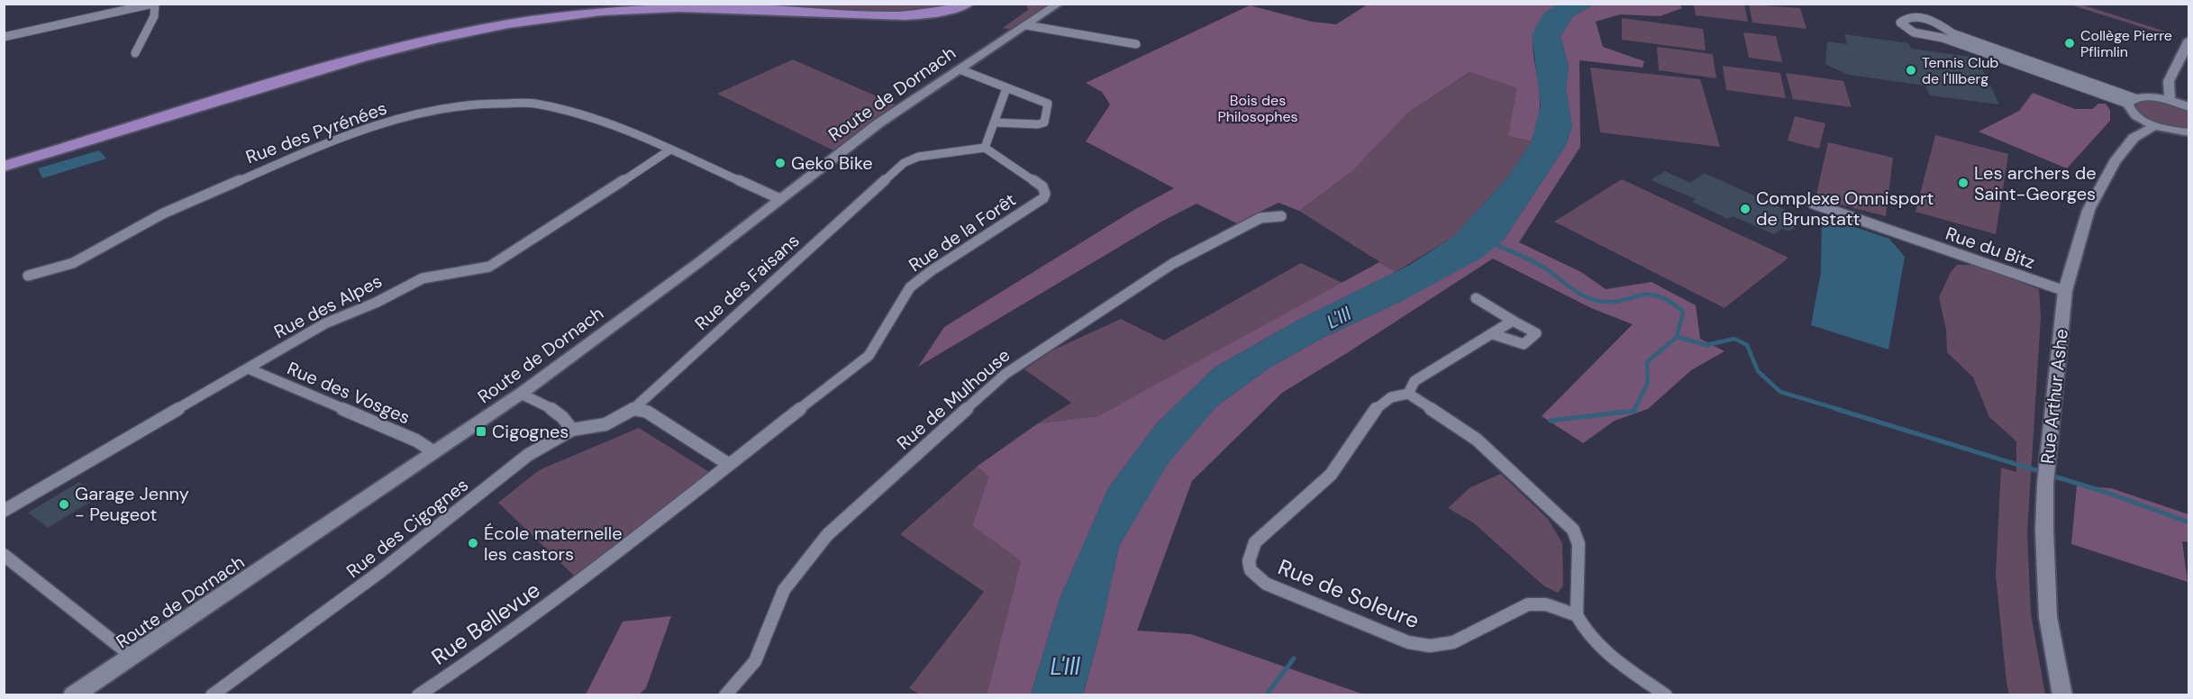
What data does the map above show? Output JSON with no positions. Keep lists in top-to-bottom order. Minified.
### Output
{"streets":{"main road":["Route de Dornach","Rue Arthur Ashe"],"street":["Rue des Pyrénées","Rue de la Forêt","Rue du Bitz","Rue des Faisans","Rue des Alpes","Rue des Vosges","Rue de Mulhouse","Rue des Cigognes","Rue de Soleure","Rue Bellevue"]},"crossings":[["Route de Dornach","Rue des Pyrénées"],["Route de Dornach","Rue des Vosges"],["Rue des Pyrénées","Rue des Alpes"],["Rue de la Forêt","Rue des Faisans"],["Rue de la Forêt","Rue Bellevue"],["Rue du Bitz","Rue Arthur Ashe"],["Rue des Faisans","Rue des Cigognes"],["Rue des Alpes","Rue des Vosges"]],"water":["L'Ill"],"parks":["Bois des Philosophes"],"places":{"other":["Collège Pierre Pflimlin","Tennis Club de l'Illberg","Geko Bike","Les archers de Saint-Georges","Complexe Omnisport de Brunstatt","Garage Jenny - Peugeot","École maternelle les castors"],"transit":["Cigognes"]}}
